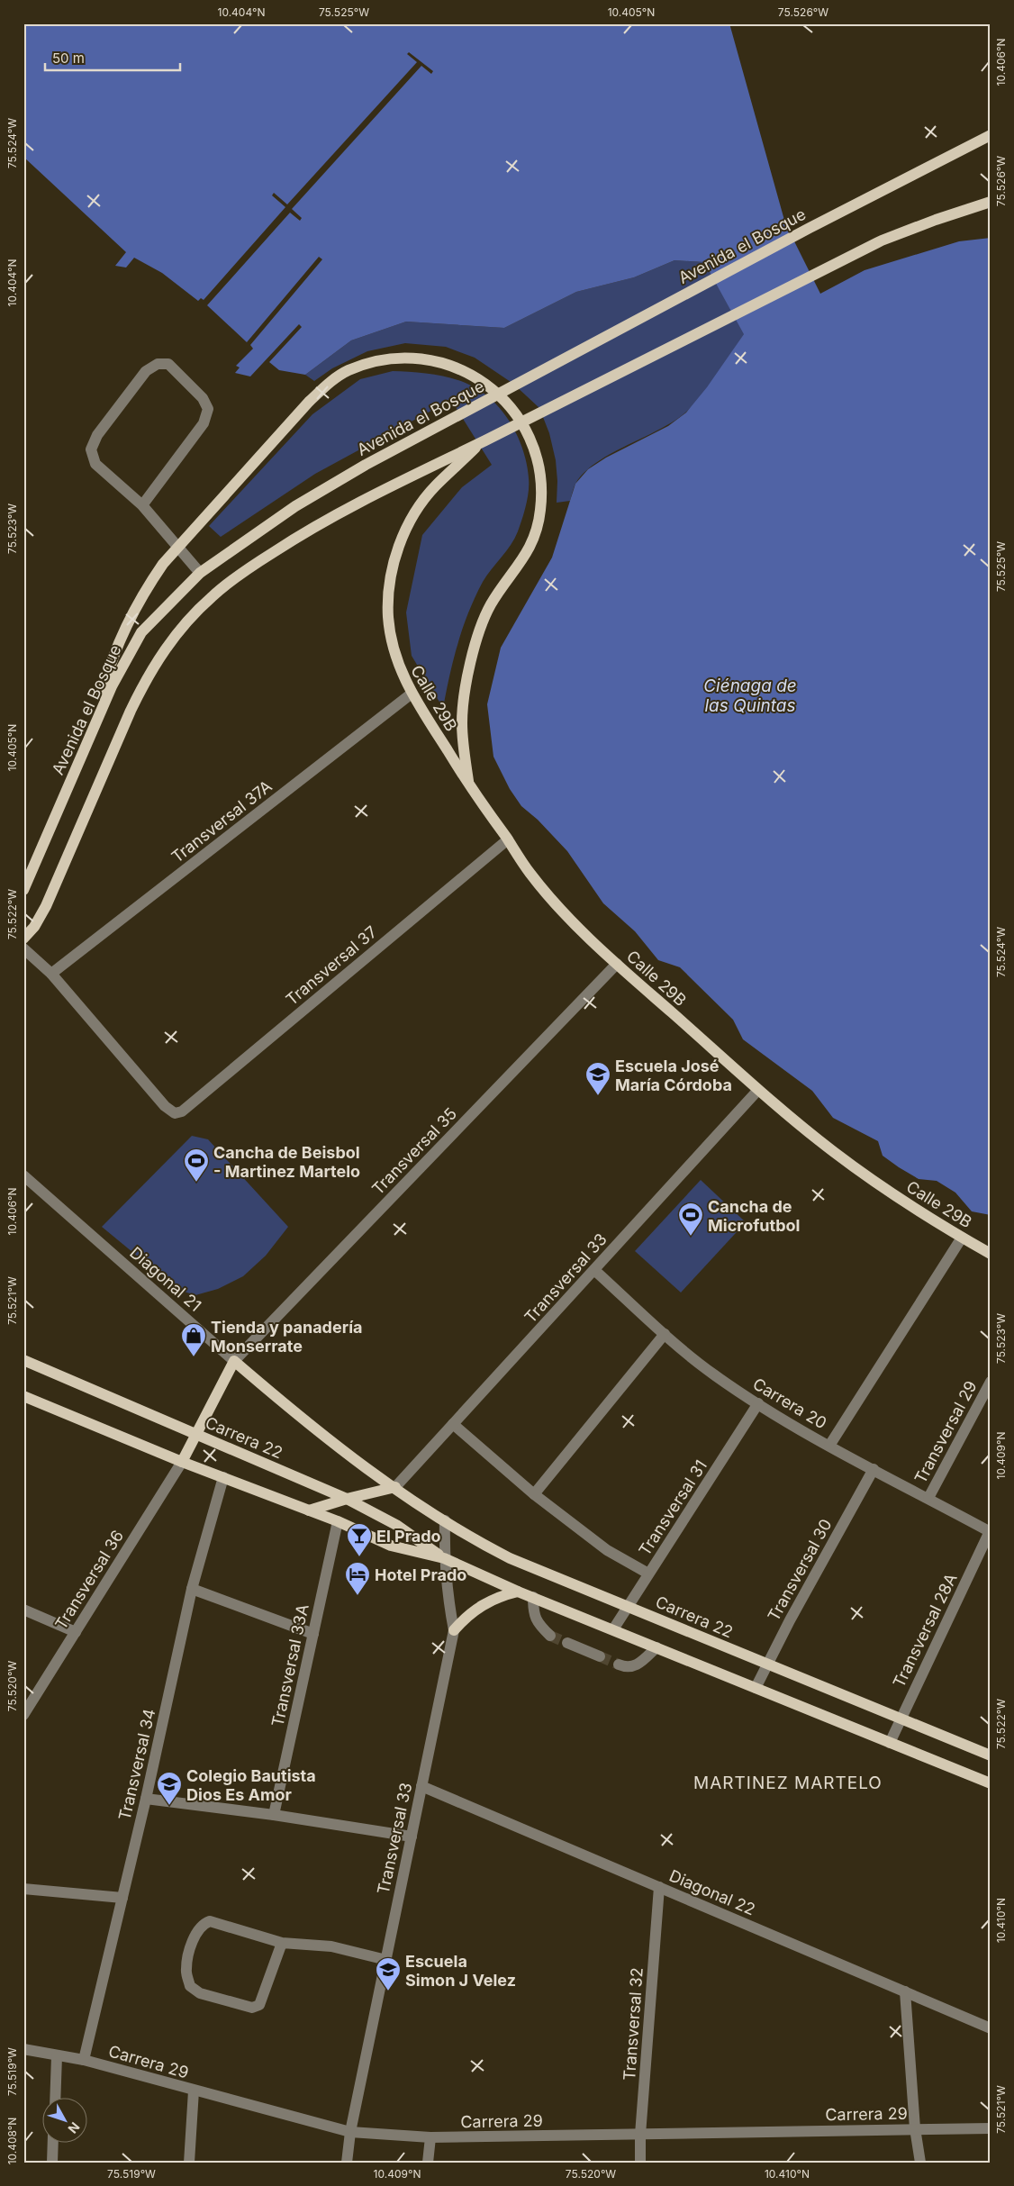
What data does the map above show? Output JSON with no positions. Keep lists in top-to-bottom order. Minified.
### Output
{"streets":{"main road":["Avenida el Bosque","Calle 29B","Diagonal 21","Carrera 22"],"street":["Transversal 37A","Transversal 37","Transversal 35","Transversal 33","Carrera 20","Transversal 29","Transversal 31","Transversal 30","Transversal 36","Transversal 28A","Transversal 33A","Transversal 34","Diagonal 22","Transversal 32","Carrera 29"]},"crossings":[["Calle 29B","Transversal 37A"],["Calle 29B","Transversal 37"],["Calle 29B","Transversal 35"],["Calle 29B","Transversal 33"],["Transversal 37A","Transversal 37"],["Transversal 35","Diagonal 21"],["Transversal 33","Diagonal 21"],["Transversal 33","Carrera 20"],["Transversal 33","Carrera 22"],["Transversal 33","Diagonal 22"],["Transversal 33","Carrera 29"],["Diagonal 21","Carrera 22"],["Carrera 20","Transversal 29"],["Carrera 20","Transversal 31"],["Carrera 20","Transversal 30"],["Carrera 20","Transversal 28A"],["Carrera 22","Transversal 31"],["Carrera 22","Transversal 30"],["Carrera 22","Transversal 36"],["Carrera 22","Transversal 28A"],["Carrera 22","Transversal 33A"],["Carrera 22","Transversal 34"],["Transversal 34","Carrera 29"],["Diagonal 22","Transversal 32"],["Transversal 32","Carrera 29"]],"districts":["MARTINEZ MARTELO"],"water":["Ciénaga de las Quintas"],"places":{"school or university":["Escuela José María Córdoba","Colegio Bautista Dios Es Amor","Escuela Simon J Velez"],"sports":["Cancha de Beisbol - Martinez Martelo","Cancha de Microfutbol"],"shop":["Tienda y panadería Monserrate"],"bar":["El Prado"],"hotel":["Hotel Prado"]},"scale_bar":"50 m","north":"bottom right","coordinates":["10.404°N","75.525°W","10.405°N","75.526°W","10.406°N","75.524°W","75.523°W","75.522°W","75.521°W","10.409°N","75.520°W","10.410°N","75.519°W","10.408°N"]}
